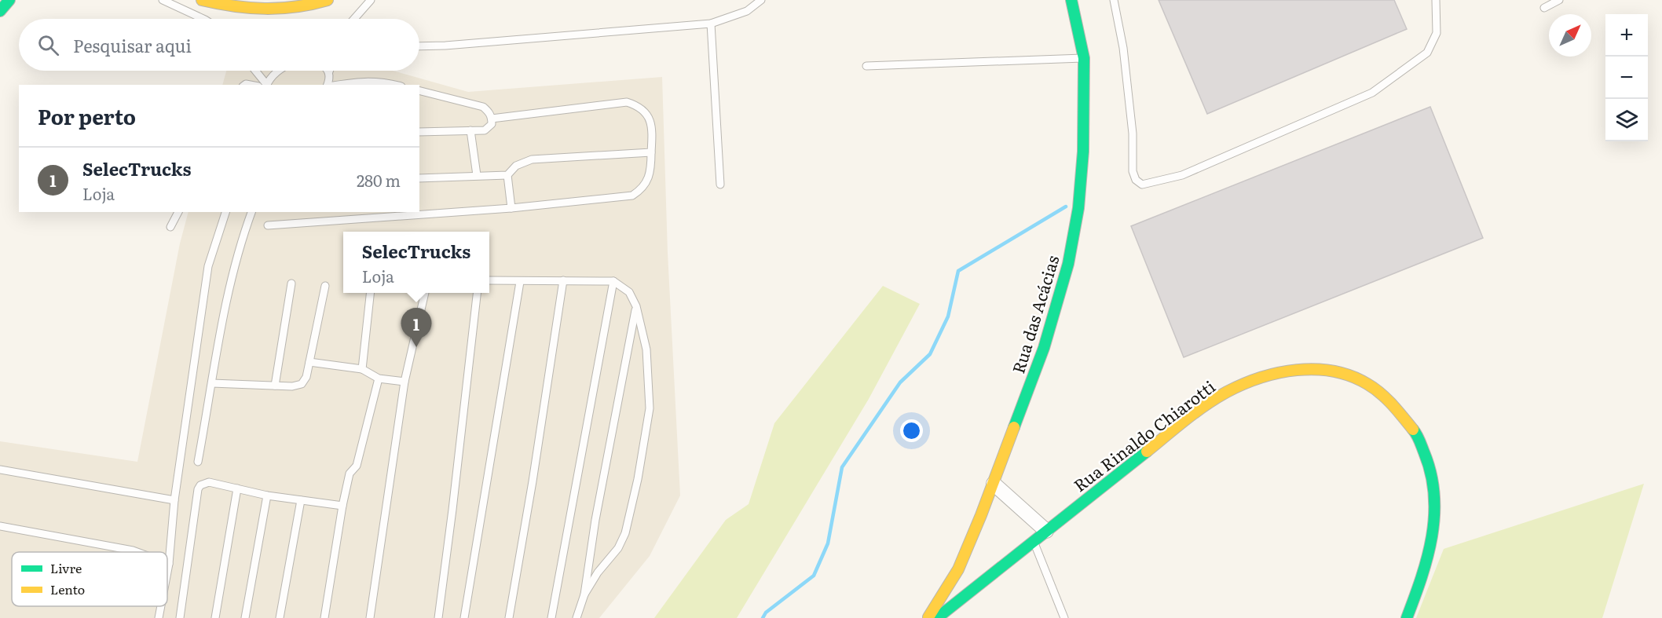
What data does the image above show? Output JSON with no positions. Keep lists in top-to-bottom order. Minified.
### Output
{"streets":{"main road":["Rua das Acácias","Rua Rinaldo Chiarotti"]},"legend":["Livre","Lento"],"north":"top right","page":{"map_buttons":["+","−"],"search":"Pesquisar aqui","heading":"Por perto","list":[{"mark":"1","name":"SelecTrucks","note":"Loja","value":"280 m"}],"popup":["SelecTrucks","Loja"],"pins":"1"}}
